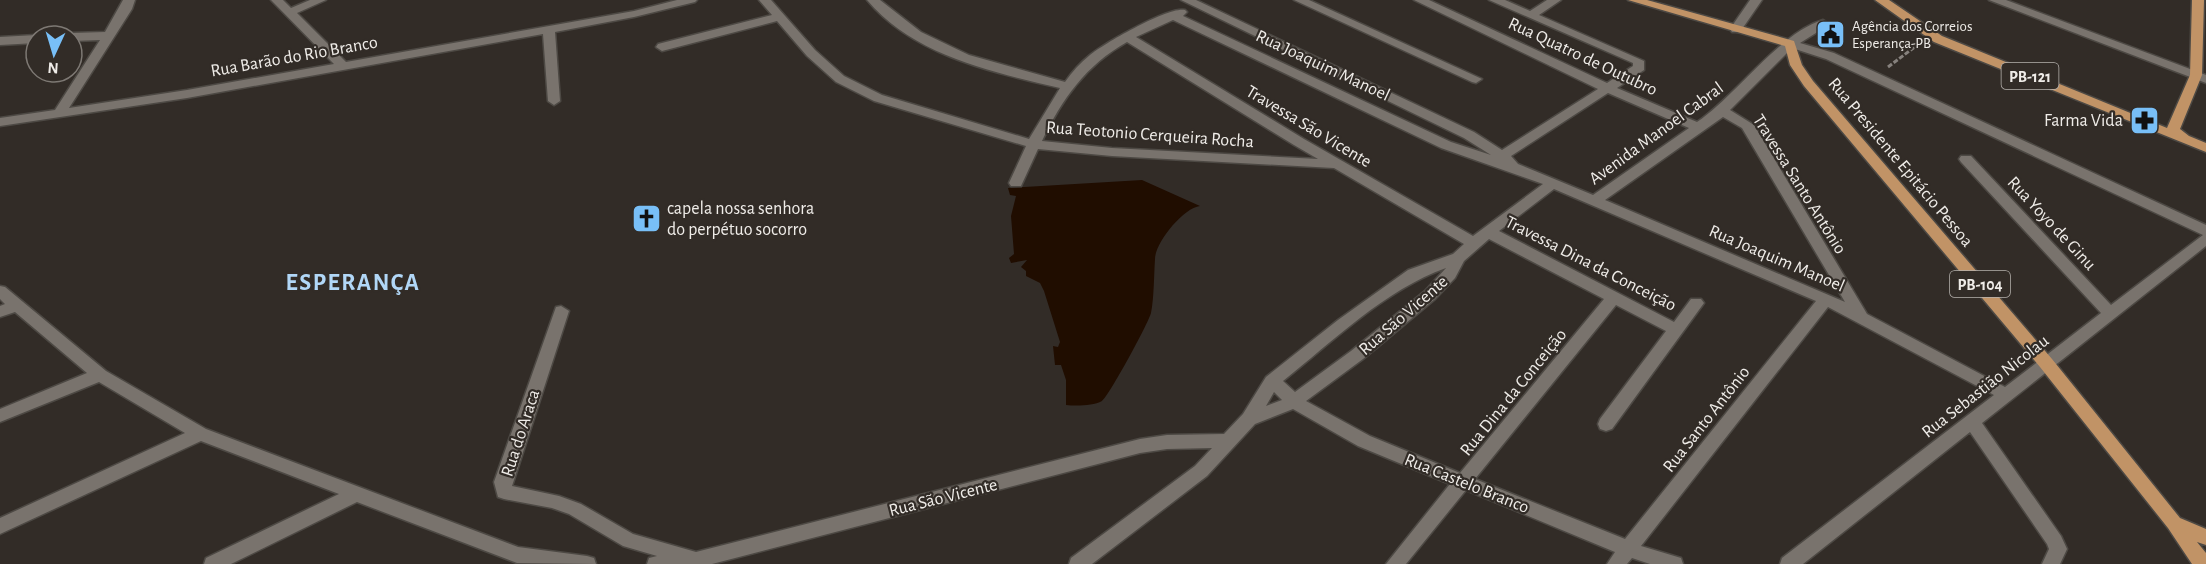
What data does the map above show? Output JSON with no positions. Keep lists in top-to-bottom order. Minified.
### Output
{"streets":{"main road":["PB-121","Rua Presidente Epitácio Pessoa","PB-104"],"street":["Rua Barão do Rio Branco","Rua Quatro de Outubro","Rua Joaquim Manoel","Travessa São Vicente","Avenida Manoel Cabral","Rua Teotonio Cerqueira Rocha","Travessa Santo Antônio","Rua Yoyo de Ginu","Travessa Dina da Conceição","Rua São Vicente","Rua Sebastião Nicolau","Rua Dina da Conceição","Rua Santo Antônio","Rua do Araca","Rua Castelo Branco"]},"crossings":[["Rua Quatro de Outubro","Avenida Manoel Cabral"],["Rua Joaquim Manoel","Avenida Manoel Cabral"],["Rua Joaquim Manoel","Travessa Santo Antônio"],["Rua Joaquim Manoel","Rua São Vicente"],["Rua Joaquim Manoel","Rua Sebastião Nicolau"],["Rua Joaquim Manoel","Rua Santo Antônio"],["Travessa São Vicente","Rua Teotonio Cerqueira Rocha"],["Travessa São Vicente","Rua São Vicente"],["Avenida Manoel Cabral","Rua Presidente Epitácio Pessoa"],["Avenida Manoel Cabral","Travessa Santo Antônio"],["Rua Presidente Epitácio Pessoa","PB-104"],["Rua Presidente Epitácio Pessoa","Rua Sebastião Nicolau"],["Rua Yoyo de Ginu","Rua Sebastião Nicolau"],["Travessa Dina da Conceição","Rua São Vicente"],["Travessa Dina da Conceição","Rua Dina da Conceição"],["Rua São Vicente","Rua do Araca"],["Rua São Vicente","Rua Castelo Branco"],["Rua Dina da Conceição","Rua Castelo Branco"],["Rua Santo Antônio","Rua Castelo Branco"]],"districts":["ESPERANÇA"],"places":{"public building":["Agência dos Correios Esperança-PB"],"pharmacy":["Farma Vida"],"church":["capela nossa senhora do perpétuo socorro"]},"north":"bottom"}
